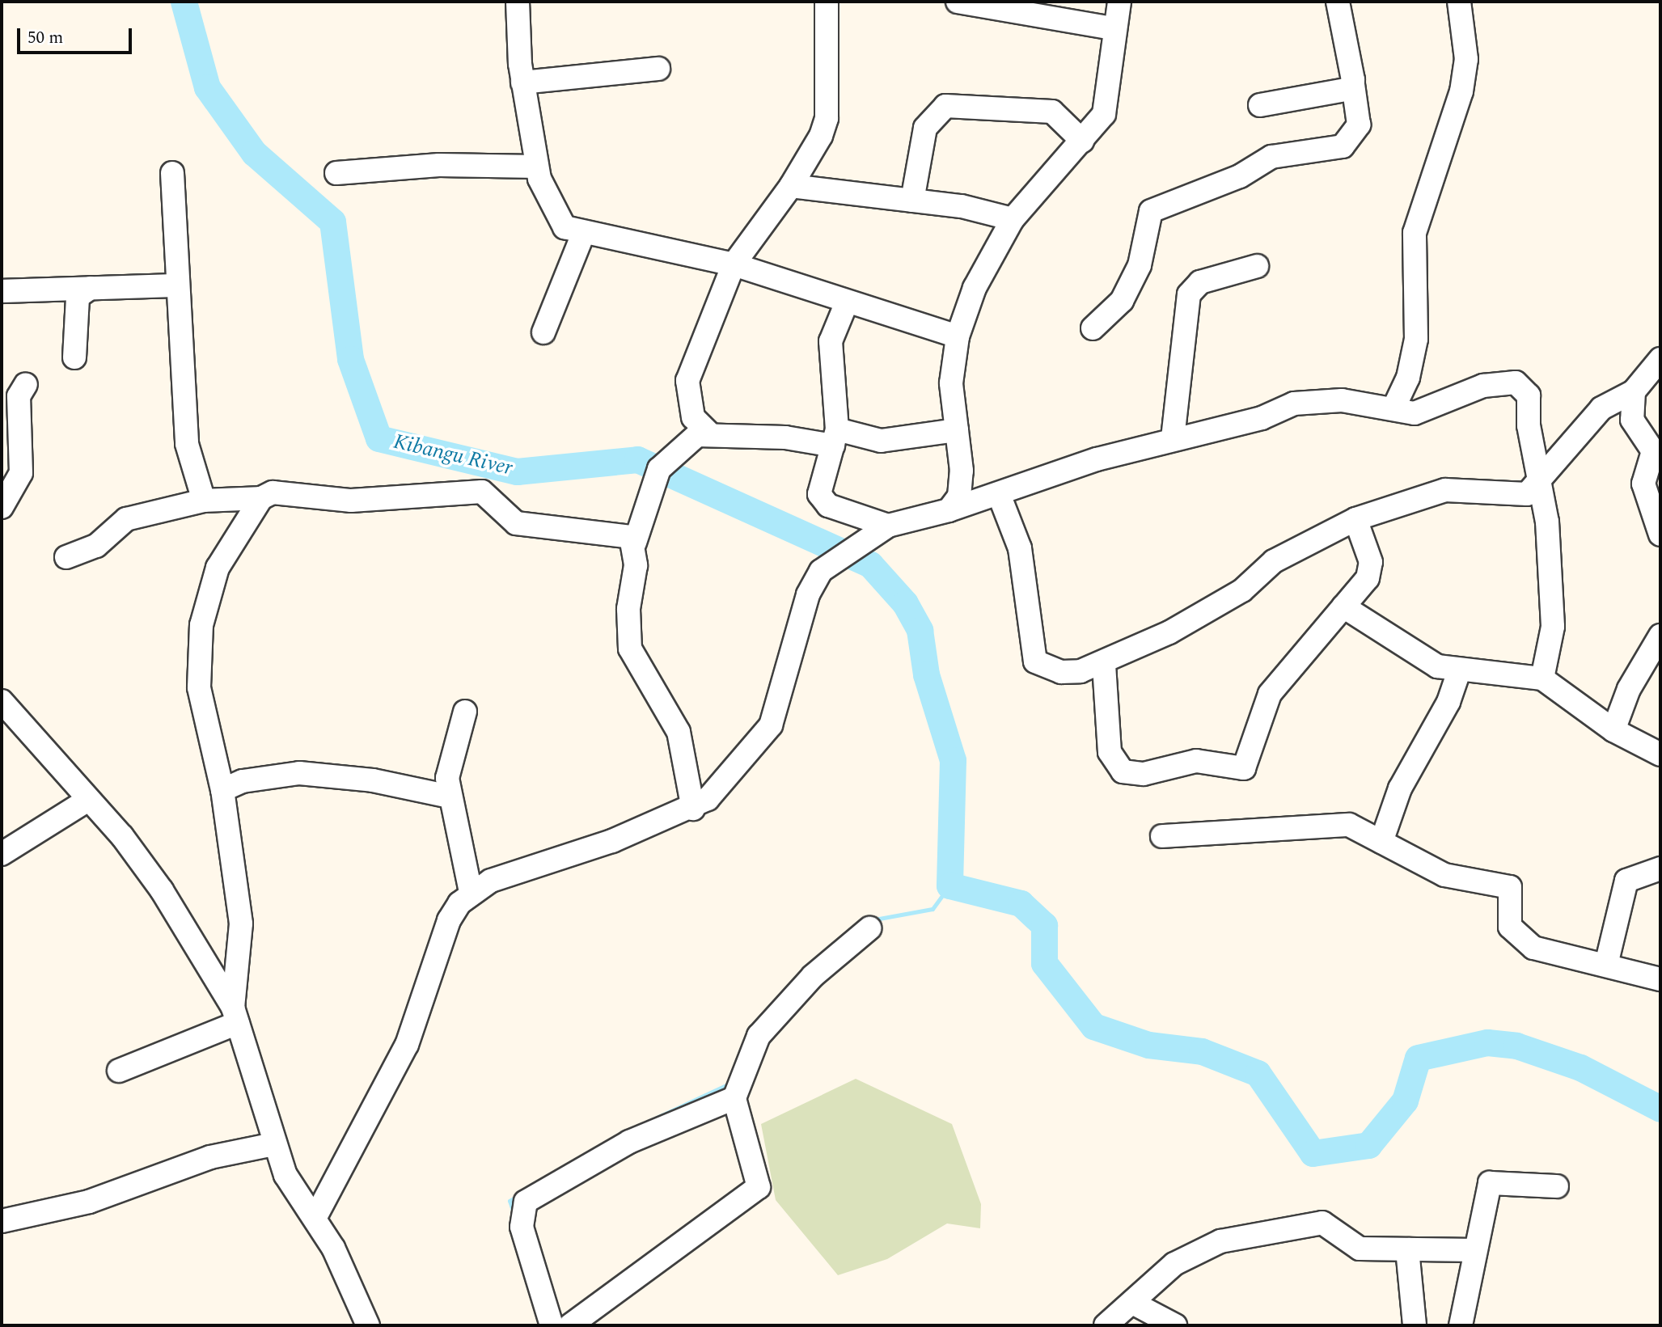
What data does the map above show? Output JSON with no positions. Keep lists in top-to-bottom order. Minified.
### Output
{"water":["Kibangu River"],"scale_bar":"50 m"}
